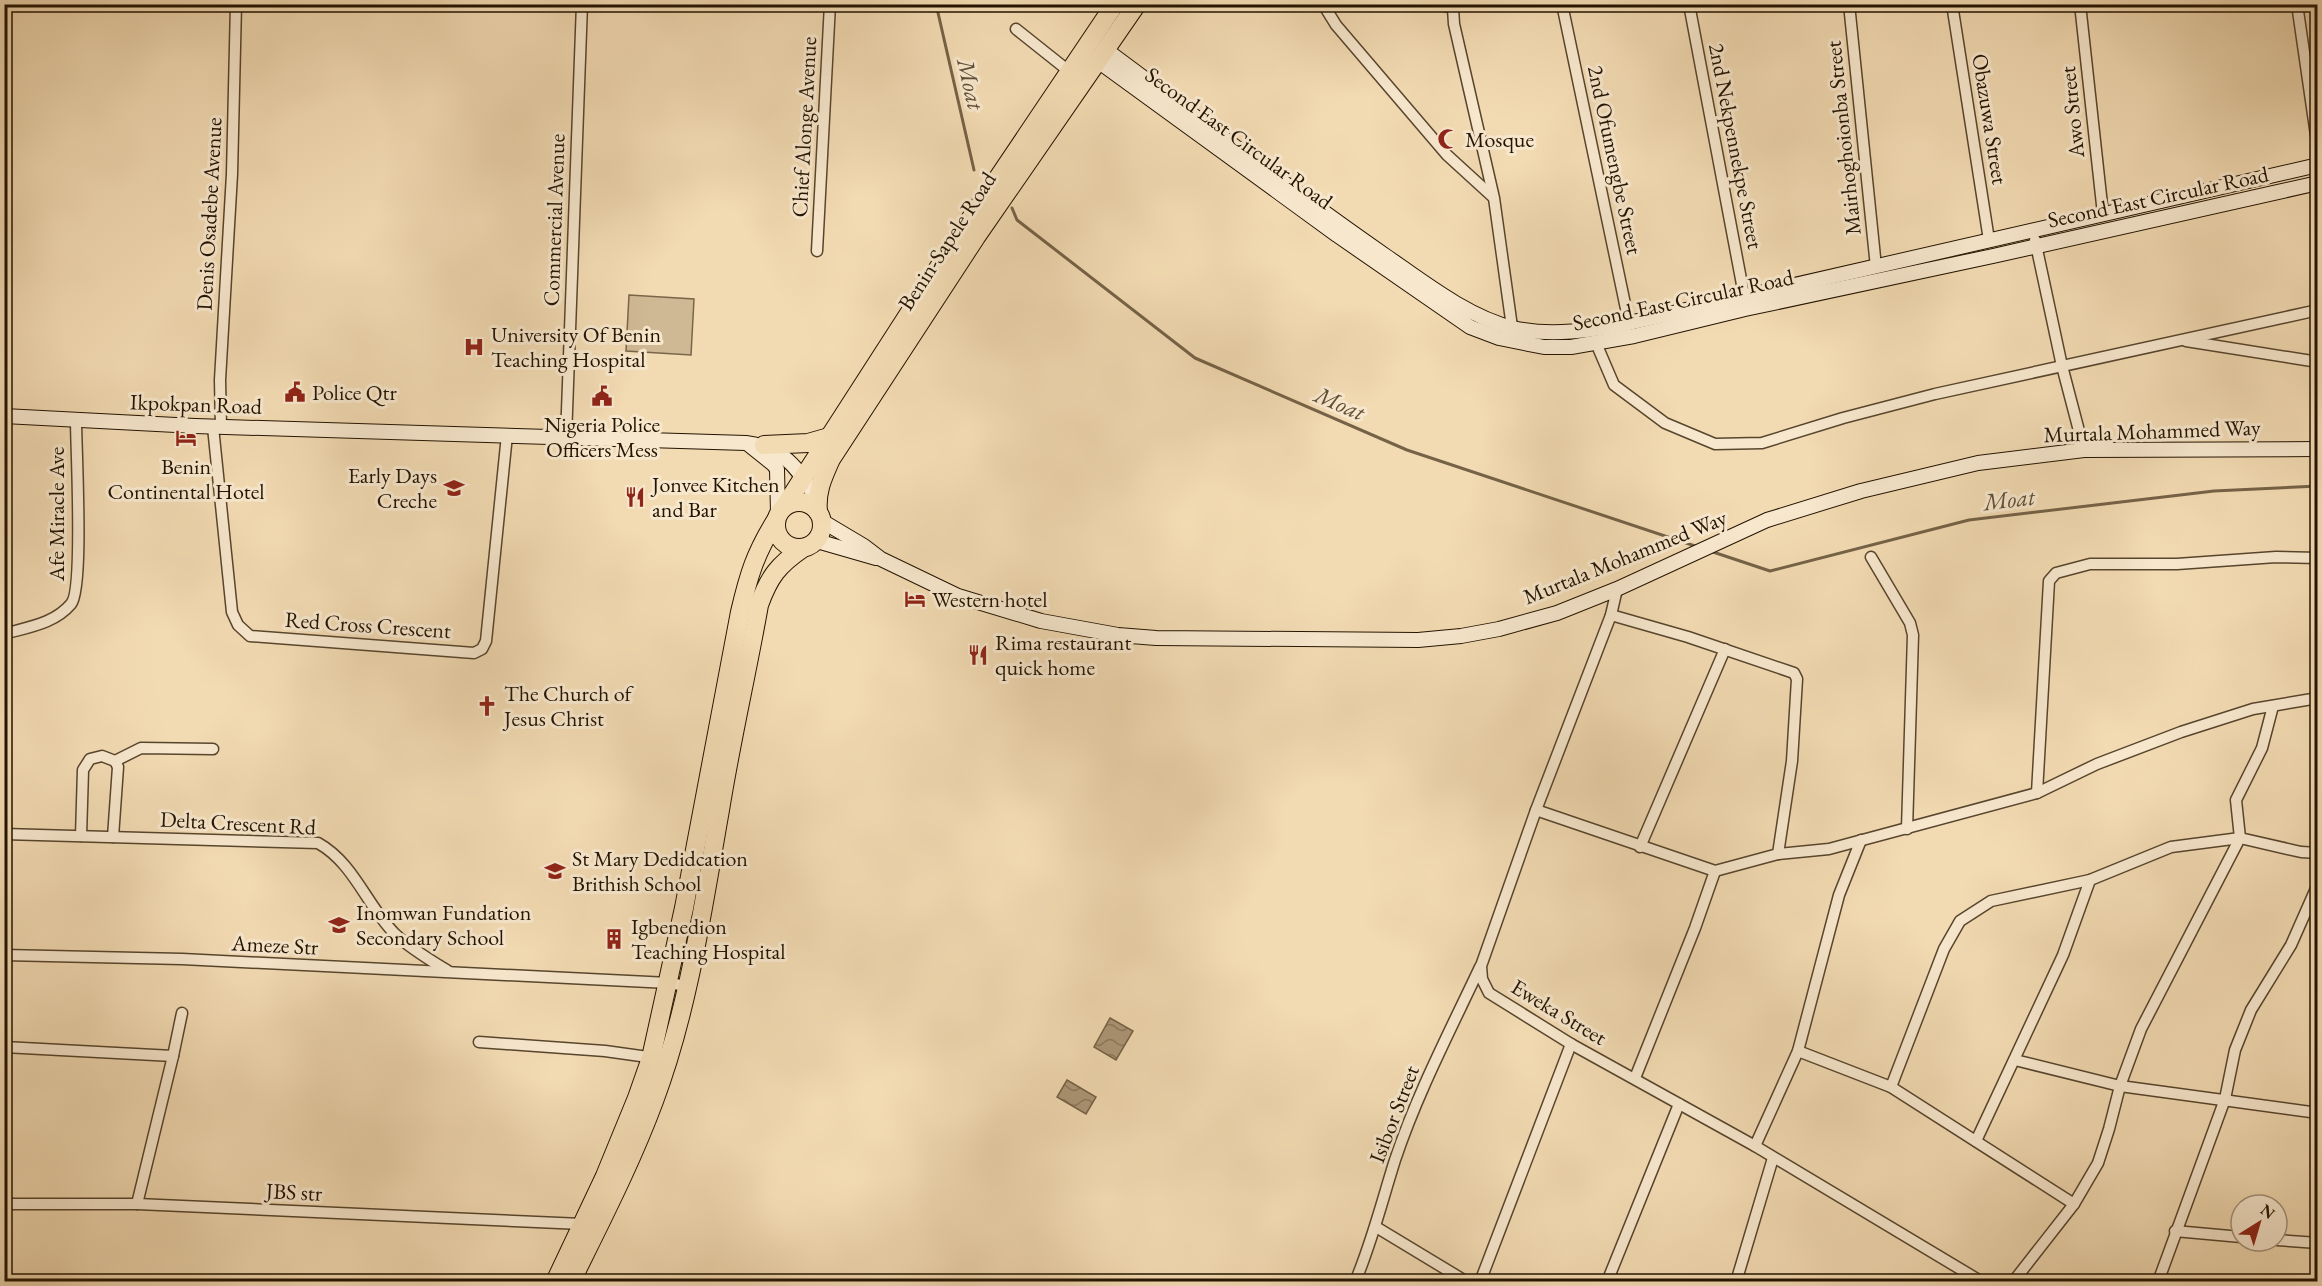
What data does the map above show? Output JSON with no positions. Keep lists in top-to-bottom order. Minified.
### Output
{"streets":{"highway":["Benin-Sapele Road"],"main road":["Second East Circular Road","Ikpokpan Road","Murtala Mohammed Way"],"street":["Awo Street","Obazuwa Street","Chief Alonge Avenue","Mairhoghoionba Street","2nd Nekpennekpe Street","2nd Ofumengbe Street","Denis Osadebe Avenue","Commercial Avenue","Afe Miracle Ave","Red Cross Crescent","Delta Crescent Rd","Ameze Str","Eweka Street","Isibor Street","JBS str"]},"crossings":[["Awo Street","Second East Circular Road"],["Obazuwa Street","Second East Circular Road"],["Second East Circular Road","Mairhoghoionba Street"],["Second East Circular Road","2nd Nekpennekpe Street"],["Second East Circular Road","2nd Ofumengbe Street"],["Second East Circular Road","Benin-Sapele Road"],["Denis Osadebe Avenue","Ikpokpan Road"],["Denis Osadebe Avenue","Red Cross Crescent"],["Commercial Avenue","Ikpokpan Road"],["Benin-Sapele Road","Ameze Str"],["Ikpokpan Road","Afe Miracle Ave"],["Ikpokpan Road","Red Cross Crescent"],["Delta Crescent Rd","Ameze Str"],["Eweka Street","Isibor Street"]],"water":["Moat"],"places":{"mosque":["Mosque"],"hospital":["University Of Benin Teaching Hospital"],"public building":["Police Qtr","Nigeria Police Officers Mess"],"hotel":["Benin Continental Hotel","Western hotel"],"school or university":["Early Days Creche","St Mary Dedidcation Brithish School","Inomwan Fundation Secondary School"],"restaurant":["Jonvee Kitchen and Bar","Rima restaurant quick home"],"church":["The Church of Jesus Christ"],"building":["Igbenedion Teaching Hospital"]},"north":"top right"}
